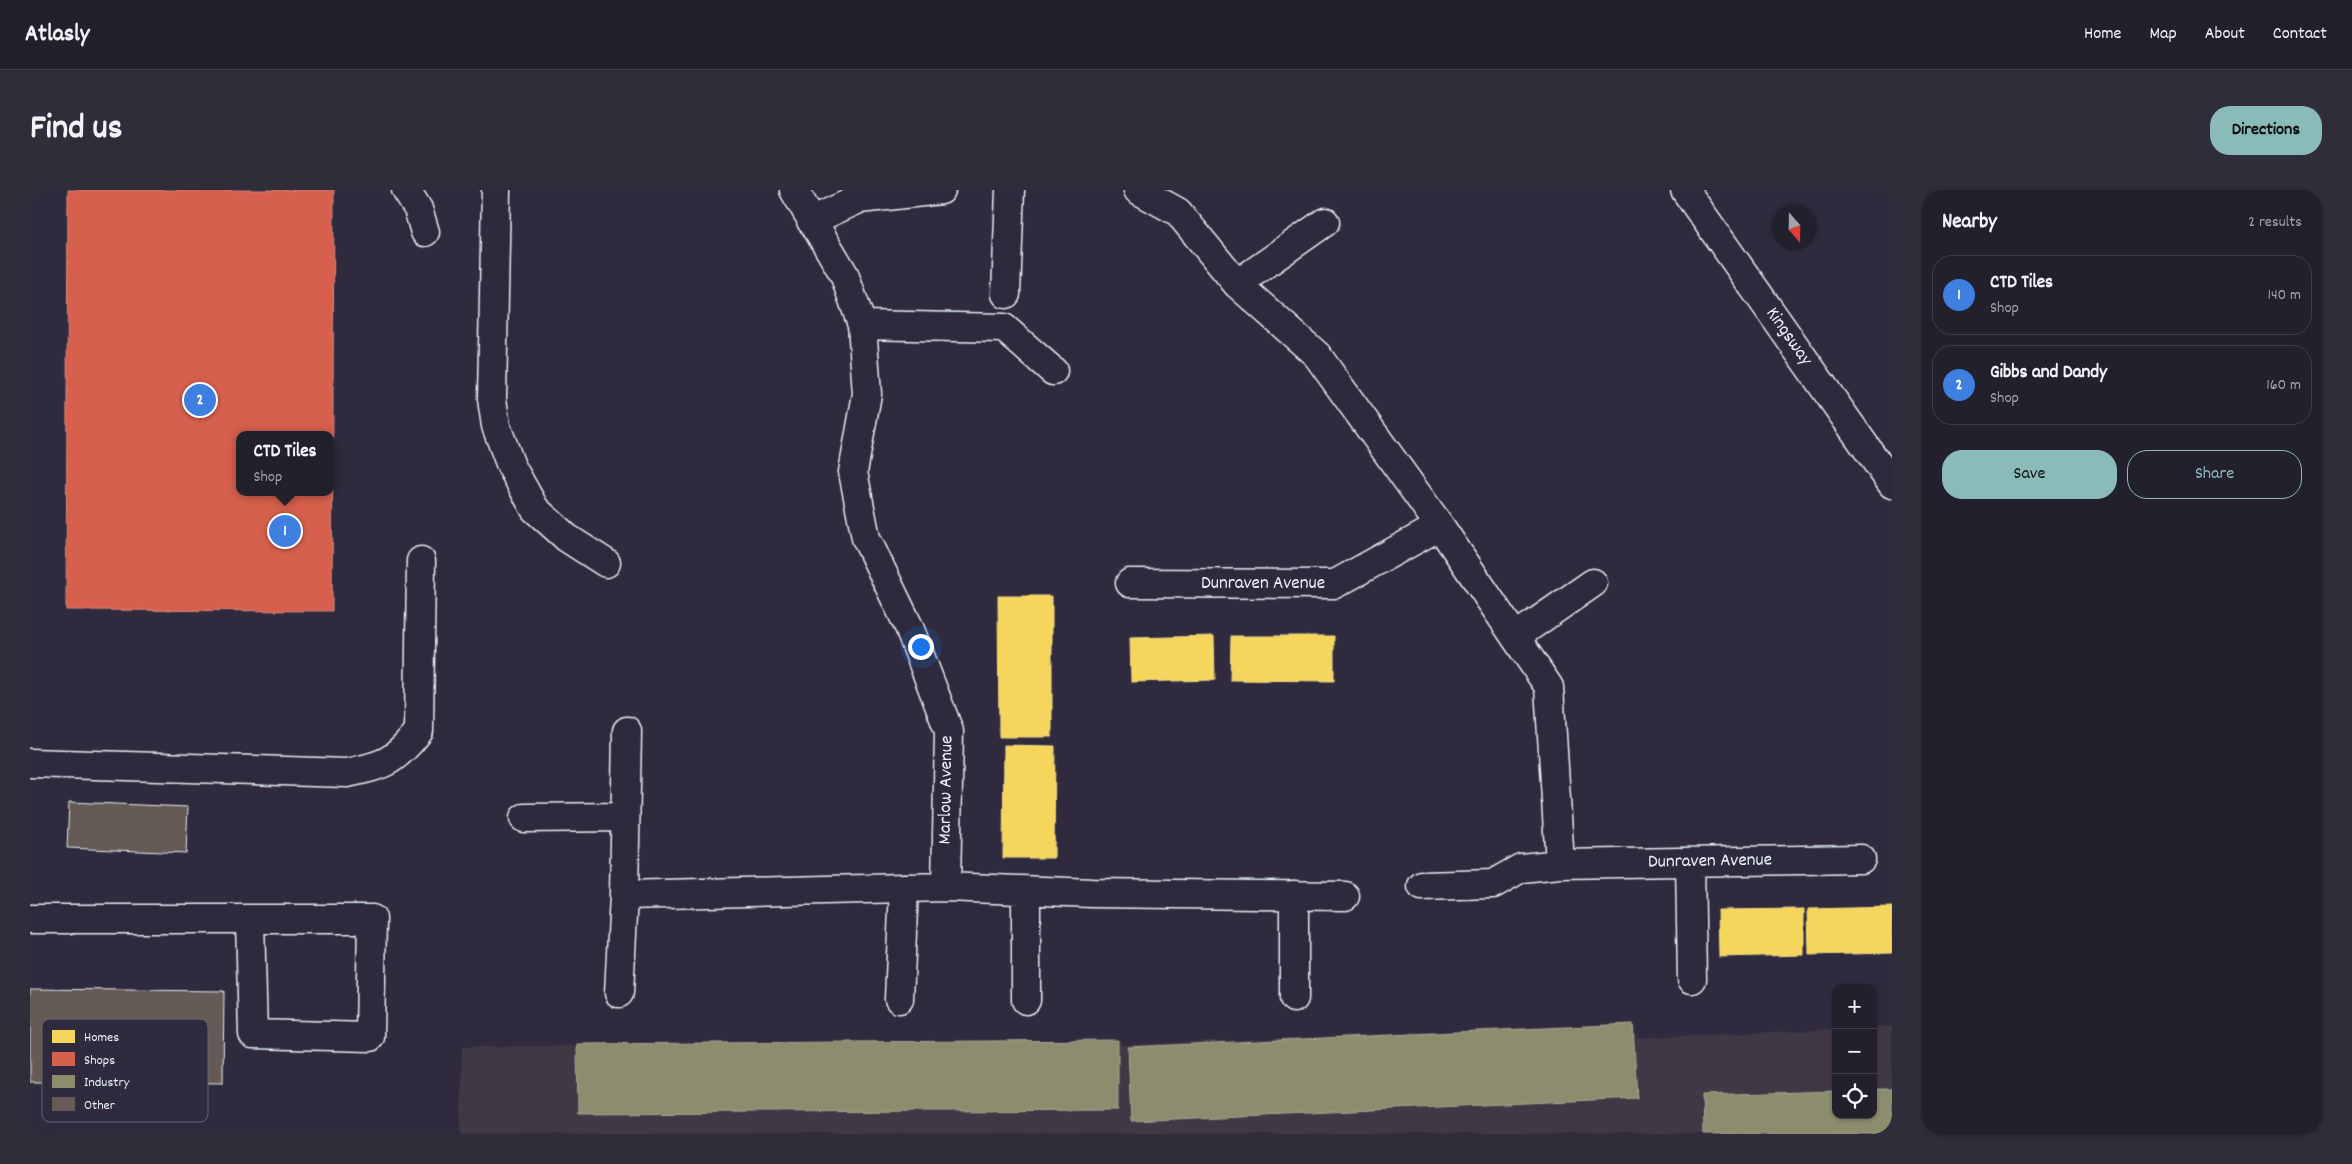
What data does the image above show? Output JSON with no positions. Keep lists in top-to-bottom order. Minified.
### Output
{"streets":{"street":["Kingsway","Dunraven Avenue","Marlow Avenue"]},"legend":["Homes","Shops","Industry","Other"],"north":"bottom","page":{"header":"Atlasly","nav":["Home","Map","About","Contact"],"title":"Find us","buttons":["Directions",["Save","Share"]],"heading":["Nearby","2 results"],"list":[{"mark":"1","name":"CTD Tiles","note":"Shop","value":"140 m"},{"mark":"2","name":"Gibbs and Dandy","note":"Shop","value":"160 m"}],"pins":["2","1"],"popup":["CTD Tiles","Shop"],"map_buttons":["+","−"]}}
